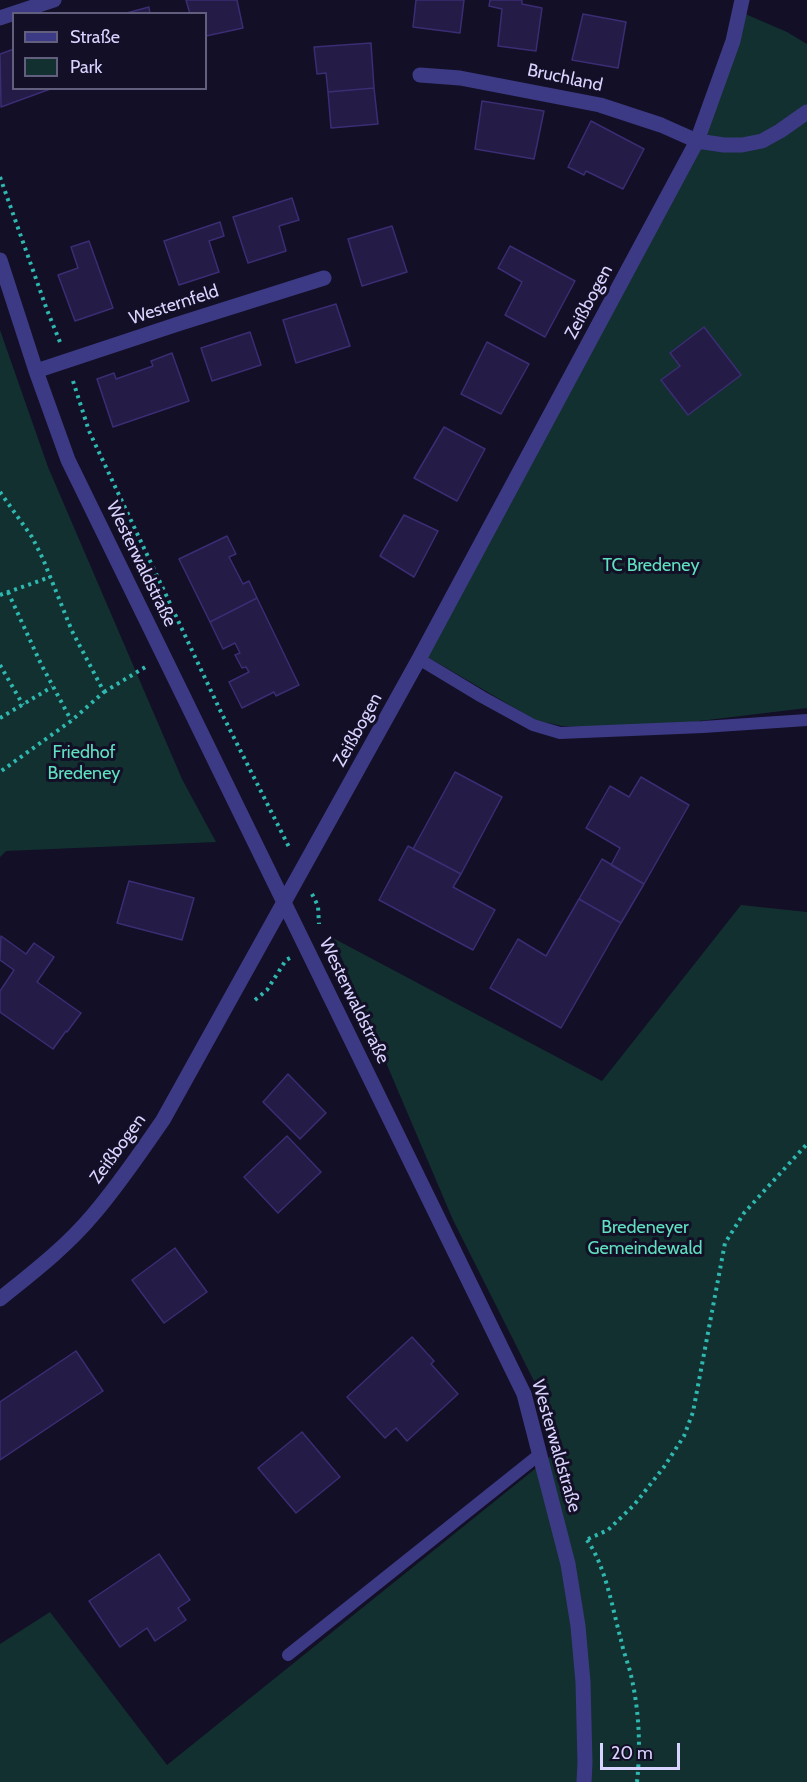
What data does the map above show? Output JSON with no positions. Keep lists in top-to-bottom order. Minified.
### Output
{"streets":{"street":["Bruchland","Zeißbogen","Westernfeld","Westerwaldstraße"]},"crossings":[["Bruchland","Zeißbogen"],["Zeißbogen","Westerwaldstraße"],["Westernfeld","Westerwaldstraße"]],"parks":["TC Bredeney","Friedhof Bredeney","Bredeneyer Gemeindewald"],"legend":["Straße","Park"],"scale_bar":"20 m"}
